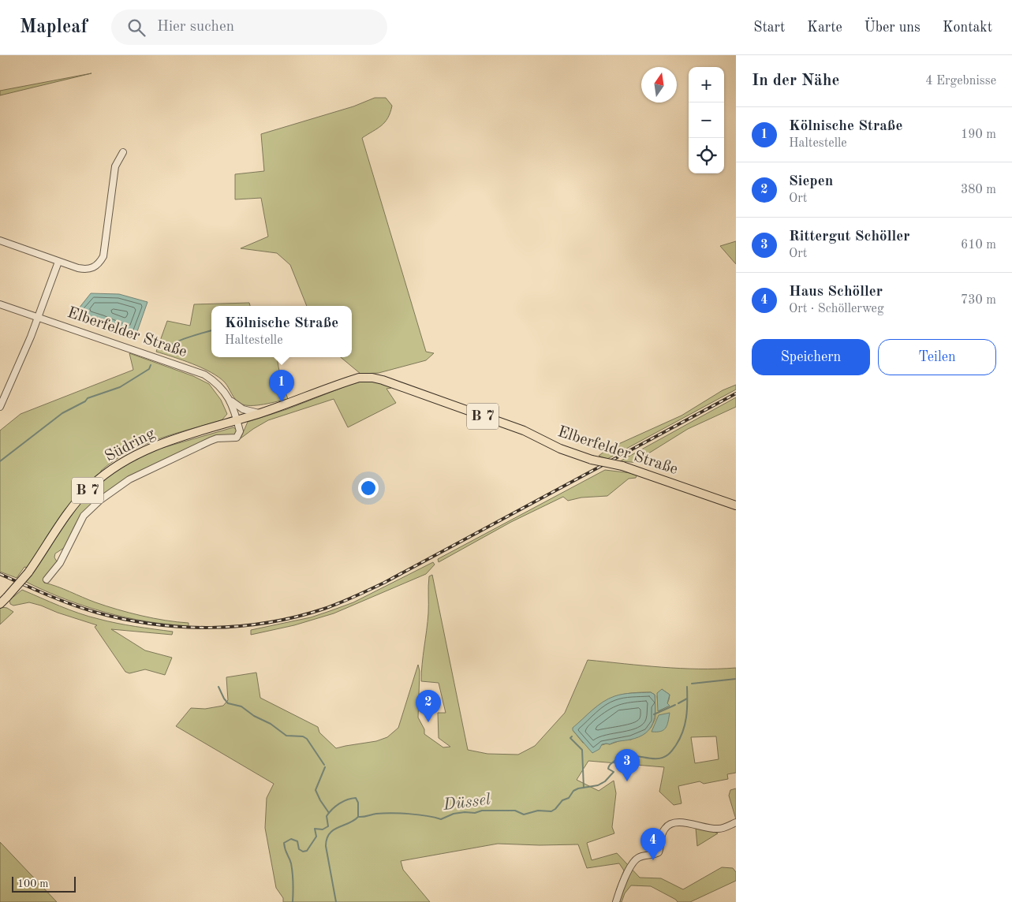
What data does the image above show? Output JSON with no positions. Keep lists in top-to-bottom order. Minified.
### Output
{"streets":{"main road":["Elberfelder Straße","B 7","Südring"]},"crossings":[["Elberfelder Straße","Südring"]],"water":["Düssel"],"scale_bar":"100 m","north":"top","page":{"header":"Mapleaf","search":"Hier suchen","nav":["Start","Karte","Über uns","Kontakt"],"heading":["In der Nähe","4 Ergebnisse"],"map_buttons":["+","−"],"list":[{"mark":"1","name":"Kölnische Straße","note":"Haltestelle","value":"190 m"},{"mark":"2","name":"Siepen","note":"Ort","value":"380 m"},{"mark":"3","name":"Rittergut Schöller","note":"Ort","value":"610 m"},{"mark":"4","name":"Haus Schöller","note":"Ort · Schöllerweg","value":"730 m"}],"popup":["Kölnische Straße","Haltestelle"],"buttons":["Speichern","Teilen"],"pins":["1","2","3","4"],"scale":"100 m"}}
